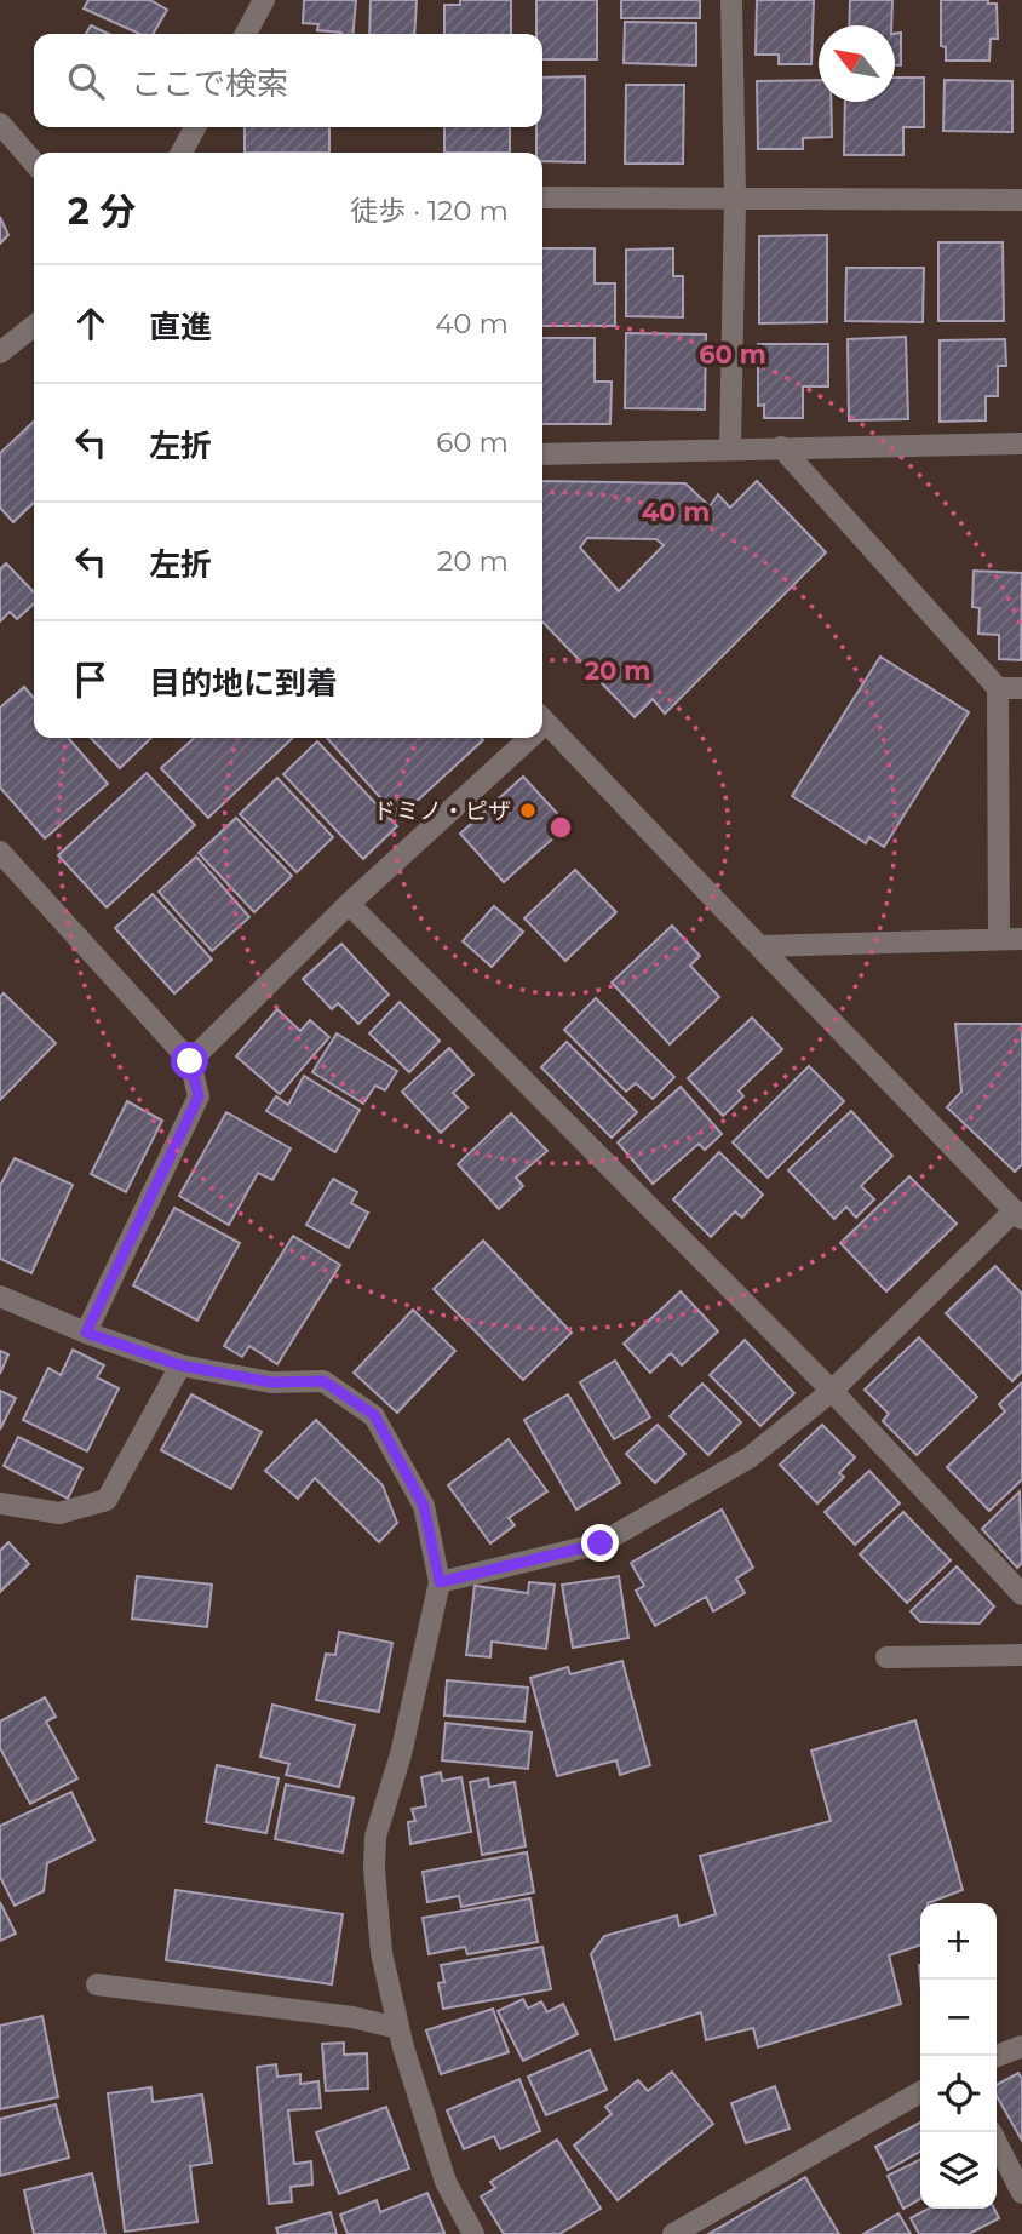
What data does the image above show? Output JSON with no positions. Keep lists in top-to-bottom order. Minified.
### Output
{"places":["ドミノ・ピザ"],"north":"top left","page":{"search":"ここで検索","heading":["2 分","徒歩 · 120 m"],"list":[["直進","40 m"],["左折","60 m"],["左折","20 m"],"目的地に到着"],"map_buttons":["+","−"]},"rings":["60 m","40 m","20 m"]}
